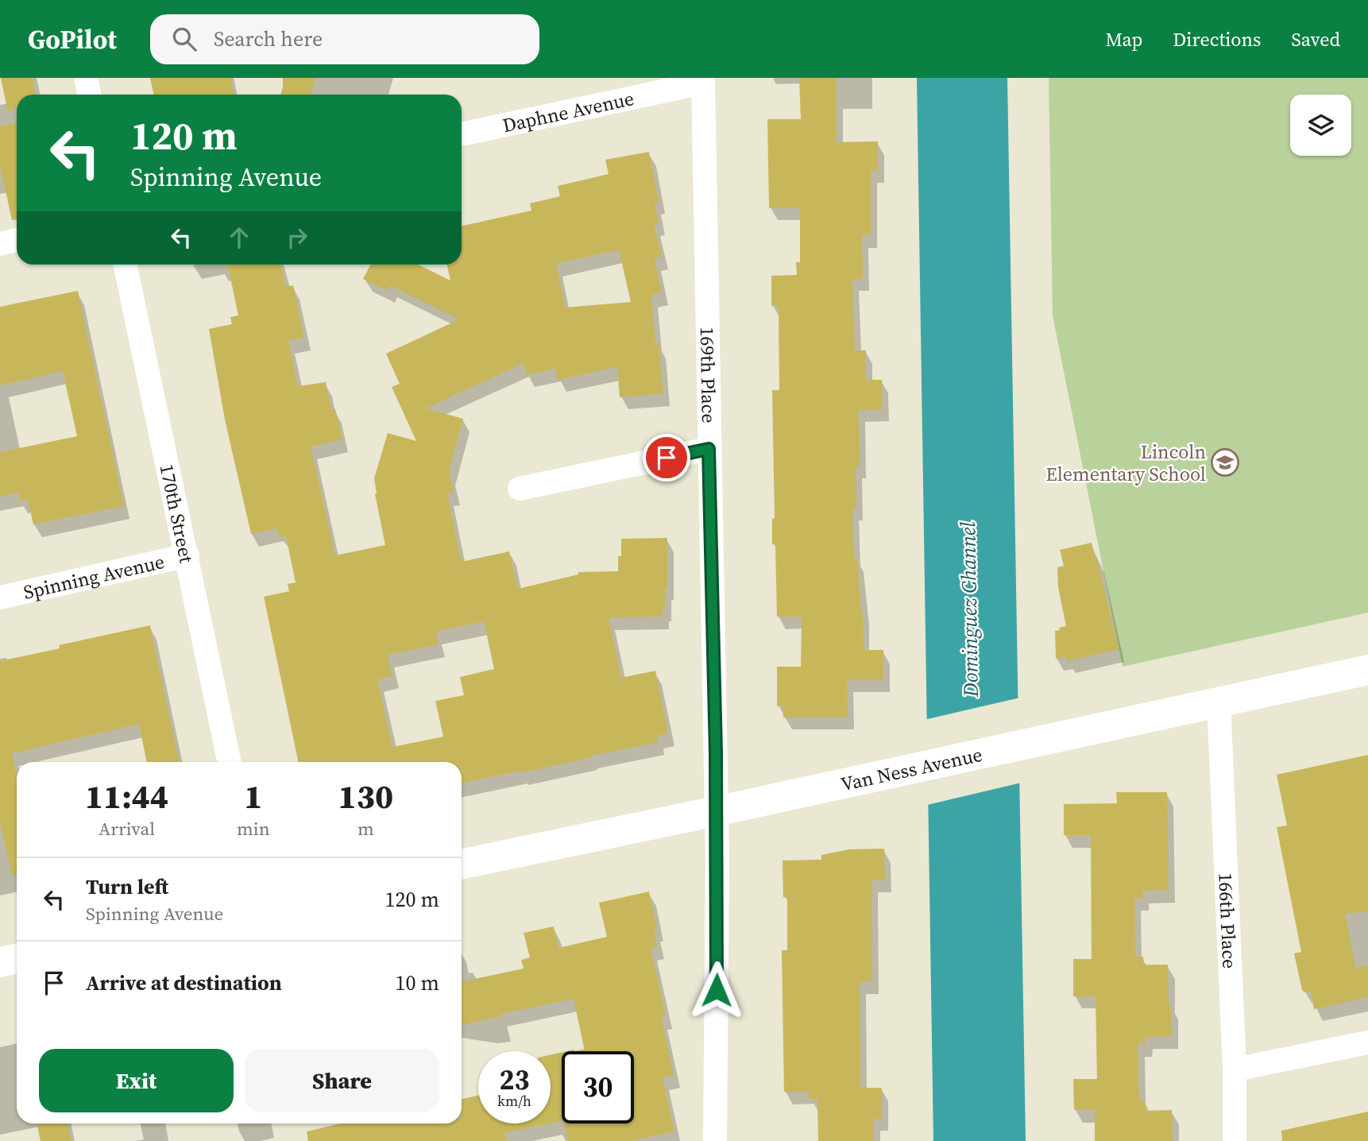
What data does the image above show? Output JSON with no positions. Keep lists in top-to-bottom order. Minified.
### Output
{"streets":{"main road":["Van Ness Avenue"],"street":["Daphne Avenue","169th Place","170th Street","Spinning Avenue","166th Place"]},"crossings":[["Daphne Avenue","169th Place"],["169th Place","Van Ness Avenue"],["170th Street","Spinning Avenue"],["Van Ness Avenue","166th Place"]],"water":["Dominguez Channel"],"places":{"school or university":["Lincoln Elementary School"]},"page":{"header":"GoPilot","search":"Search here","nav":["Map","Directions","Saved"],"turn":["120 m","Spinning Avenue"],"eta":["11:44","Arrival","1","min","130","m"],"list":[{"name":"Turn left","note":"Spinning Avenue","value":"120 m"},{"name":"Arrive at destination","value":"10 m"}],"buttons":["Exit","Share"],"speed":"23 km/h","limit":"30"}}
